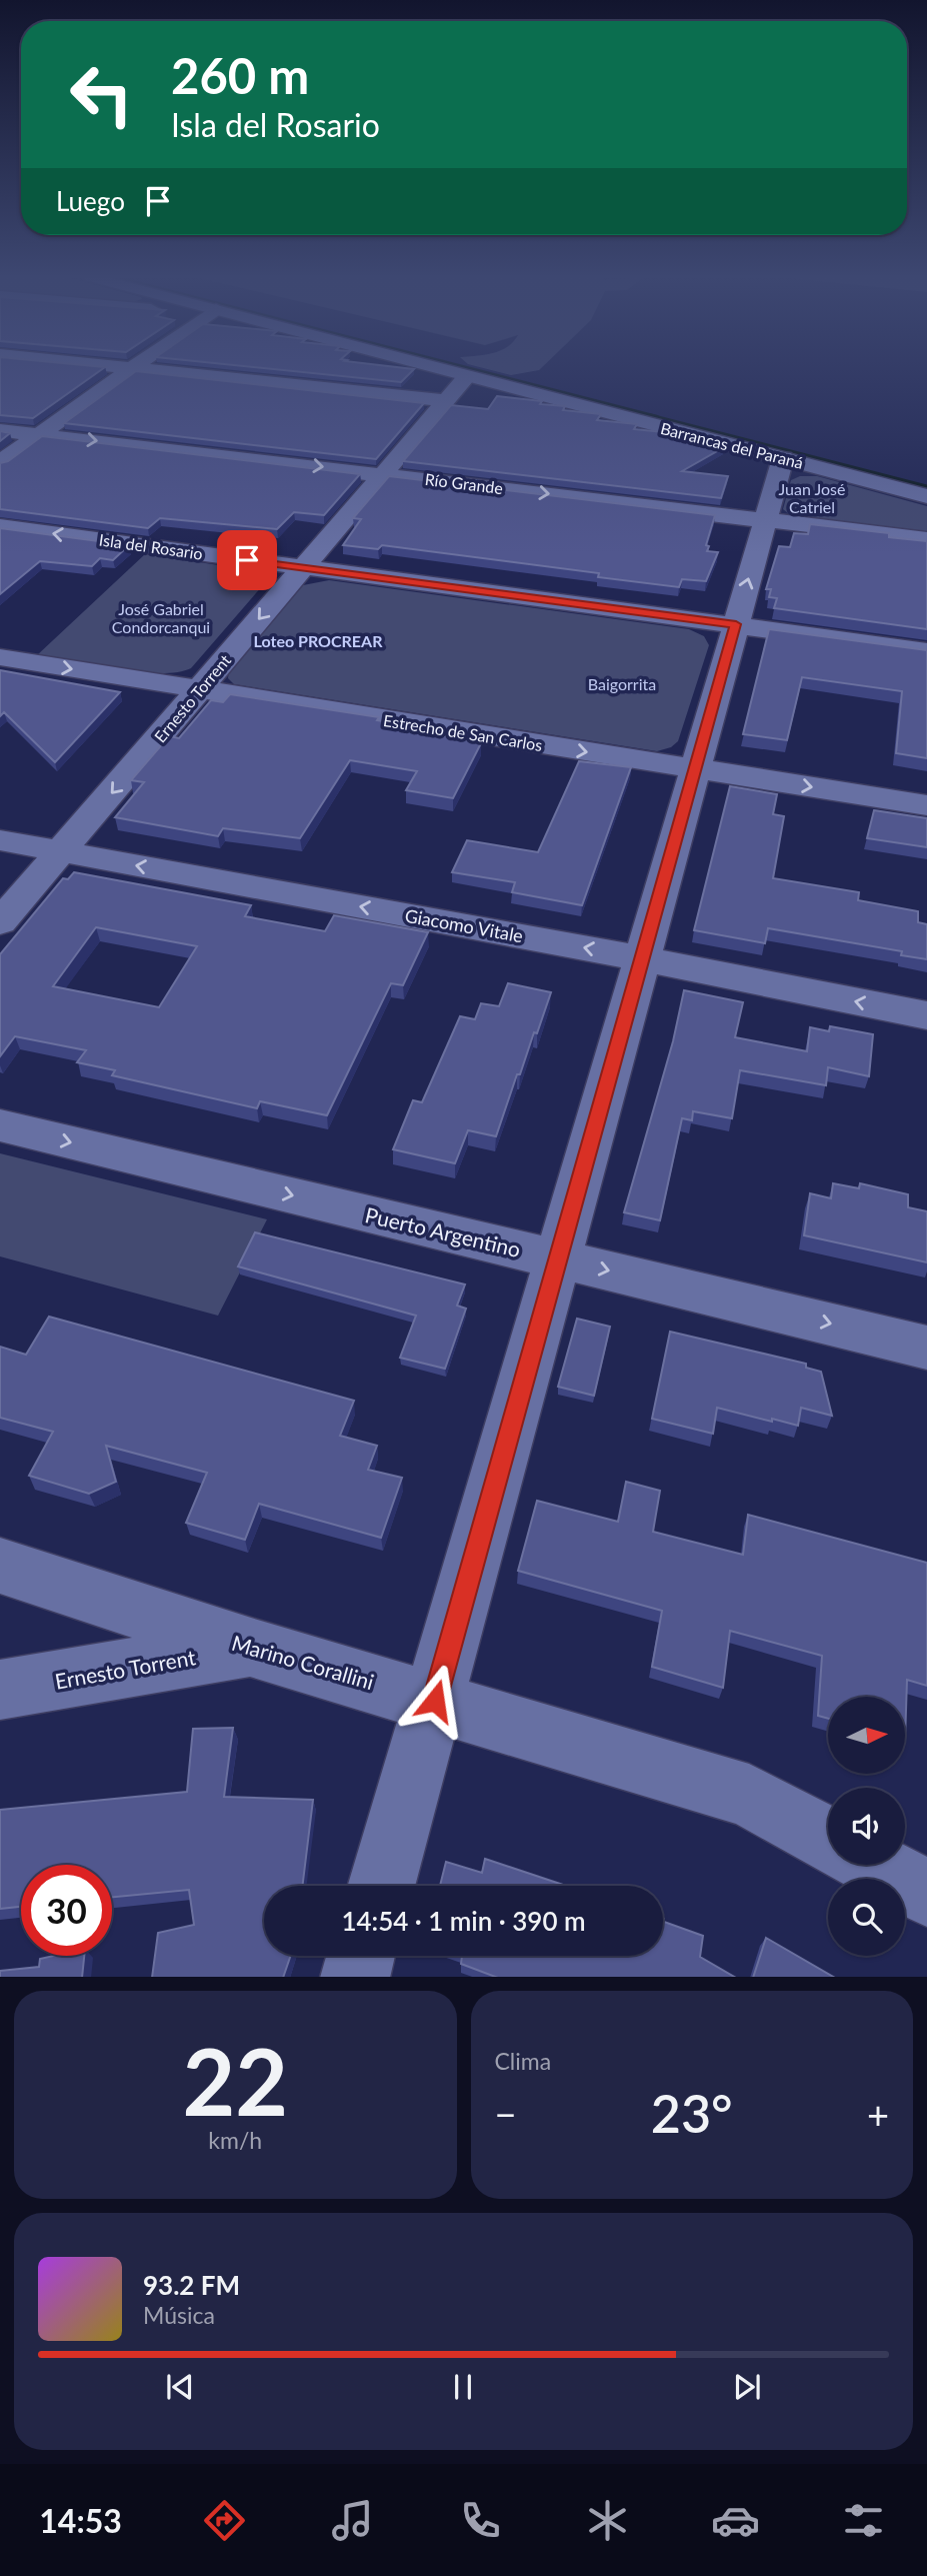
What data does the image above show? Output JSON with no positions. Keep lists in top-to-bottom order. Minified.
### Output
{"streets":{"street":["Barrancas del Paraná","Río Grande","Isla del Rosario","Ernesto Torrent","Estrecho de San Carlos","Giacomo Vitale","Puerto Argentino","Marino Corallini"]},"crossings":[["Barrancas del Paraná","Ernesto Torrent"],["Río Grande","Ernesto Torrent"],["Isla del Rosario","Ernesto Torrent"],["Ernesto Torrent","Estrecho de San Carlos"],["Ernesto Torrent","Giacomo Vitale"],["Ernesto Torrent","Marino Corallini"]],"one_way":["Giacomo Vitale","Puerto Argentino"],"districts":["Loteo PROCREAR"],"parks":["Juan José Catriel","José Gabriel Condorcanqui","Baigorrita"],"north":"right","page":{"turn":["260 m","Isla del Rosario"],"then":"Luego","limit":"30","trip":"14:54 · 1 min · 390 m","tile":[["22","km/h"],"Clima"],"heat":["−","23°","+"],"song":["93.2 FM","Música"],"tabs":"14:53"}}
